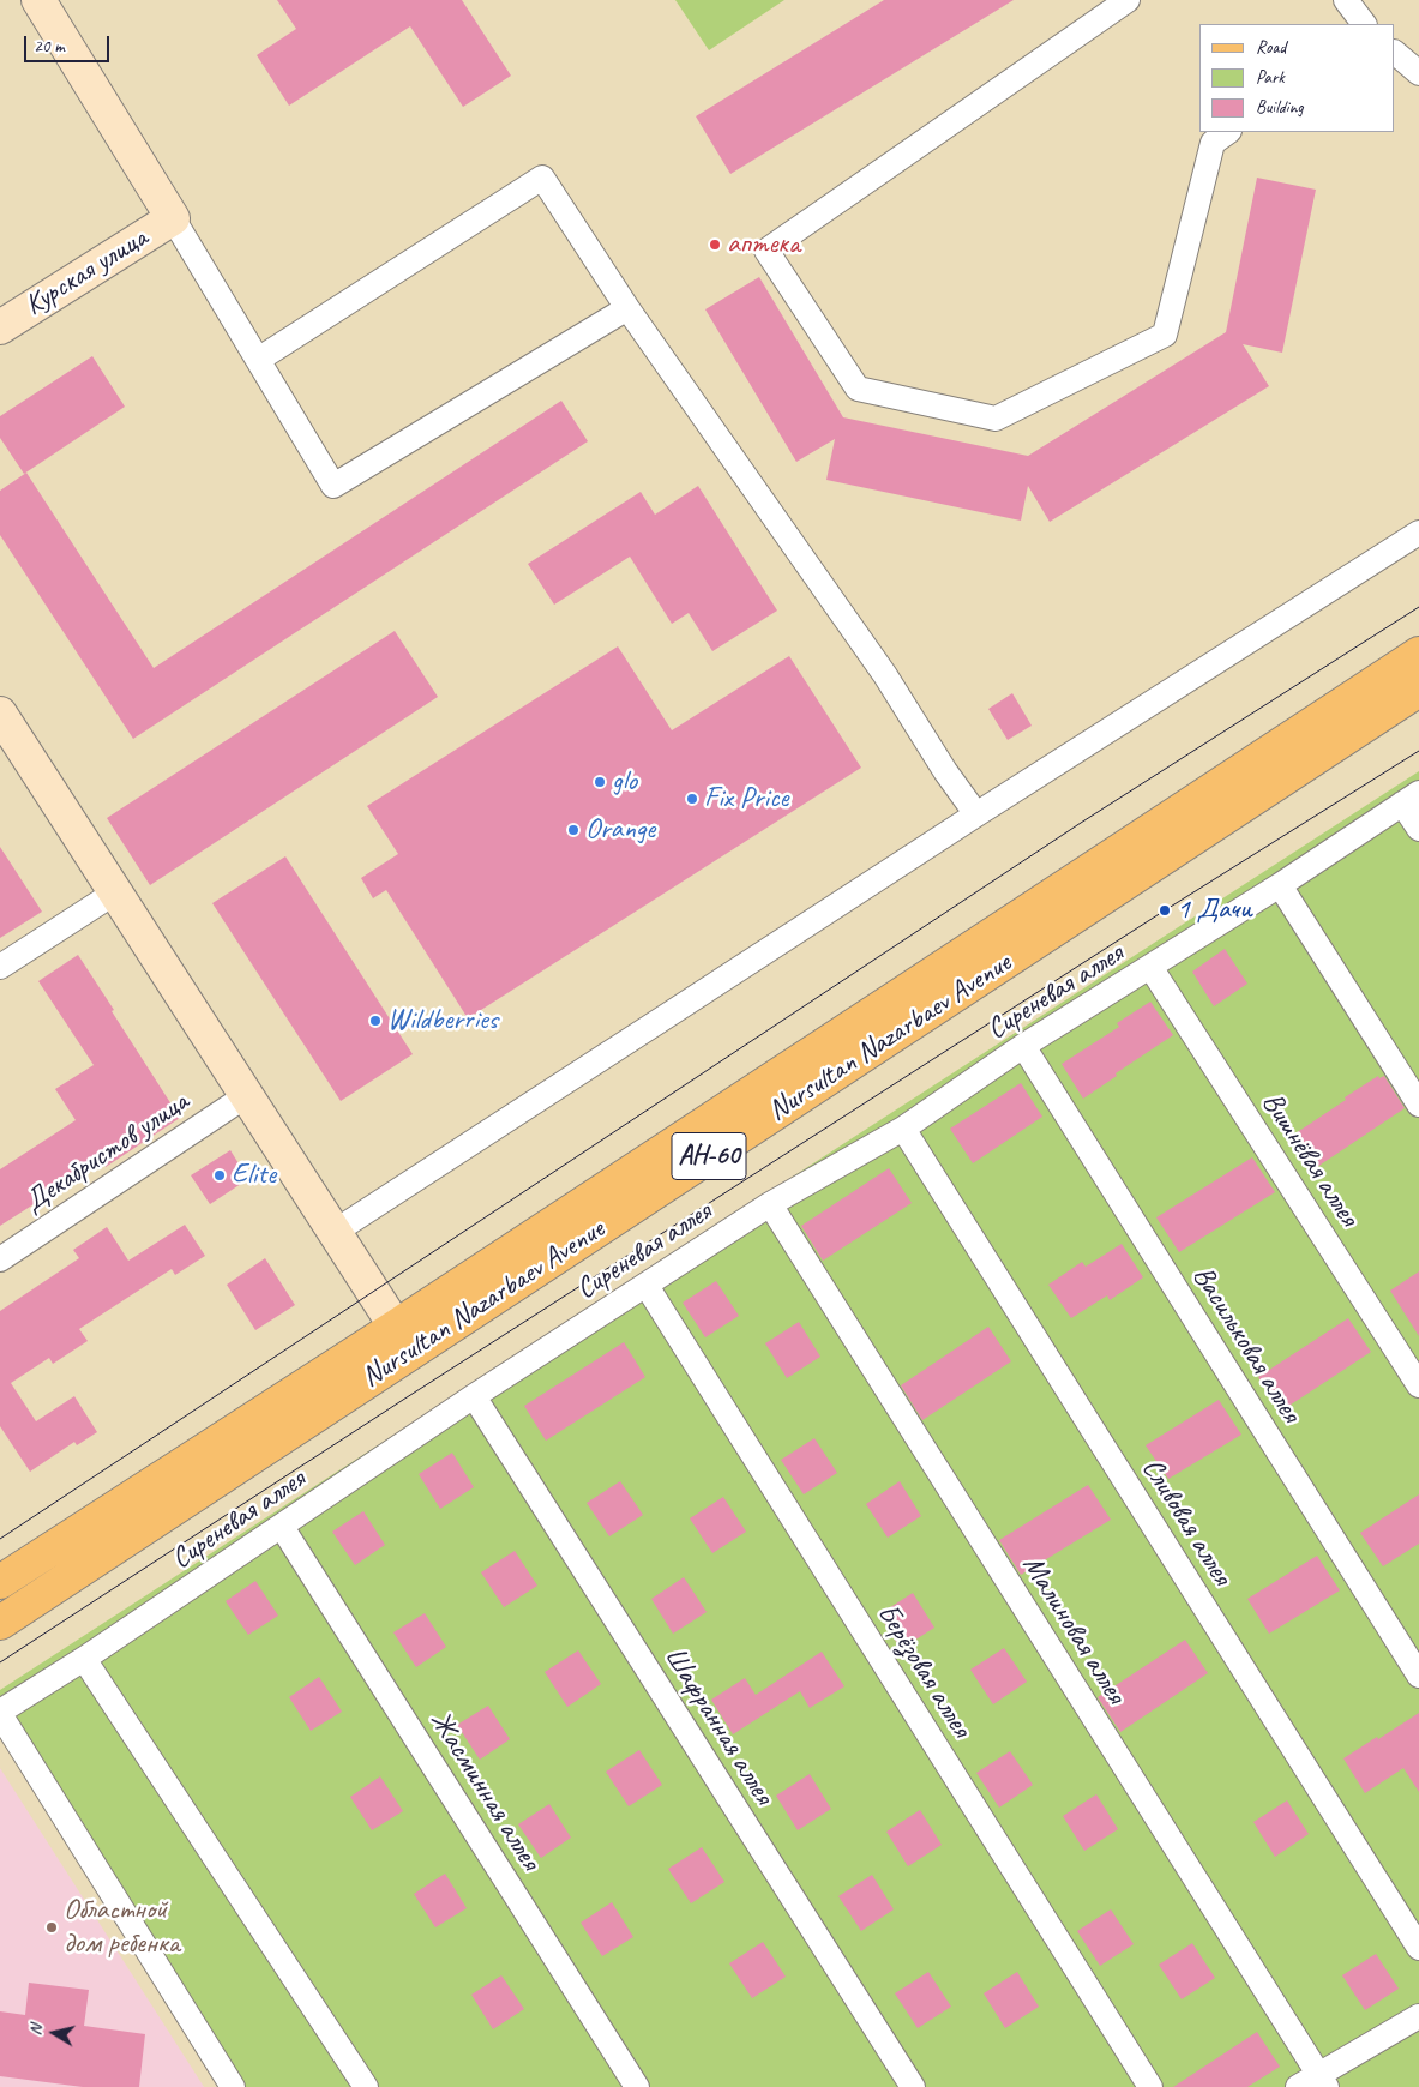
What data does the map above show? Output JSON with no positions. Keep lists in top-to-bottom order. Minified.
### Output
{"streets":{"main road":["Nursultan Nazarbaev Avenue","АН-60"],"street":["Курская улица","Сиреневая аллея","Декабристов улица","Вишнёвая аллея","Васильковая аллея","Сливовая аллея","Малиновая аллея","Берёзовая аллея","Шафранная аллея","Жасминная аллея"]},"crossings":[["Сиреневая аллея","Вишнёвая аллея"],["Сиреневая аллея","Васильковая аллея"],["Сиреневая аллея","Сливовая аллея"],["Сиреневая аллея","Малиновая аллея"],["Сиреневая аллея","Берёзовая аллея"],["Сиреневая аллея","Шафранная аллея"],["Сиреневая аллея","Жасминная аллея"]],"places":["аптека","glo","Fix Price","Orange","1 Дачи","Wildberries","Elite","Областной дом ребенка"],"legend":["Road","Park","Building"],"scale_bar":"20 m","north":"left"}
